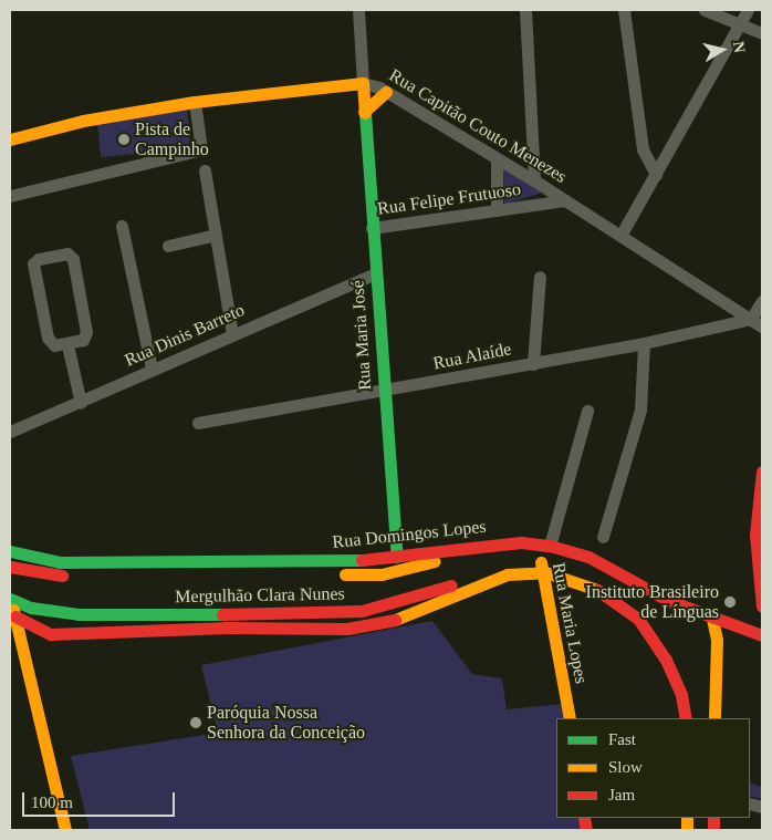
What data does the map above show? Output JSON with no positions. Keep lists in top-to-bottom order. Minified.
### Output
{"streets":{"main road":["Rua Capitão Couto Menezes","Rua Maria José","Rua Domingos Lopes","Mergulhão Clara Nunes","Rua Maria Lopes"],"street":["Rua Felipe Frutuoso","Rua Dinis Barreto","Rua Alaíde"]},"crossings":[["Rua Capitão Couto Menezes","Rua Felipe Frutuoso"],["Rua Capitão Couto Menezes","Rua Maria José"],["Rua Capitão Couto Menezes","Rua Alaíde"],["Rua Felipe Frutuoso","Rua Maria José"],["Rua Dinis Barreto","Rua Maria José"],["Rua Maria José","Rua Alaíde"],["Rua Maria José","Rua Domingos Lopes"],["Rua Domingos Lopes","Mergulhão Clara Nunes"],["Rua Domingos Lopes","Rua Maria Lopes"]],"places":["Pista de Campinho","Instituto Brasileiro de Línguas","Paróquia Nossa Senhora da Conceição"],"legend":["Fast","Slow","Jam"],"scale_bar":"100 m","north":"right"}
